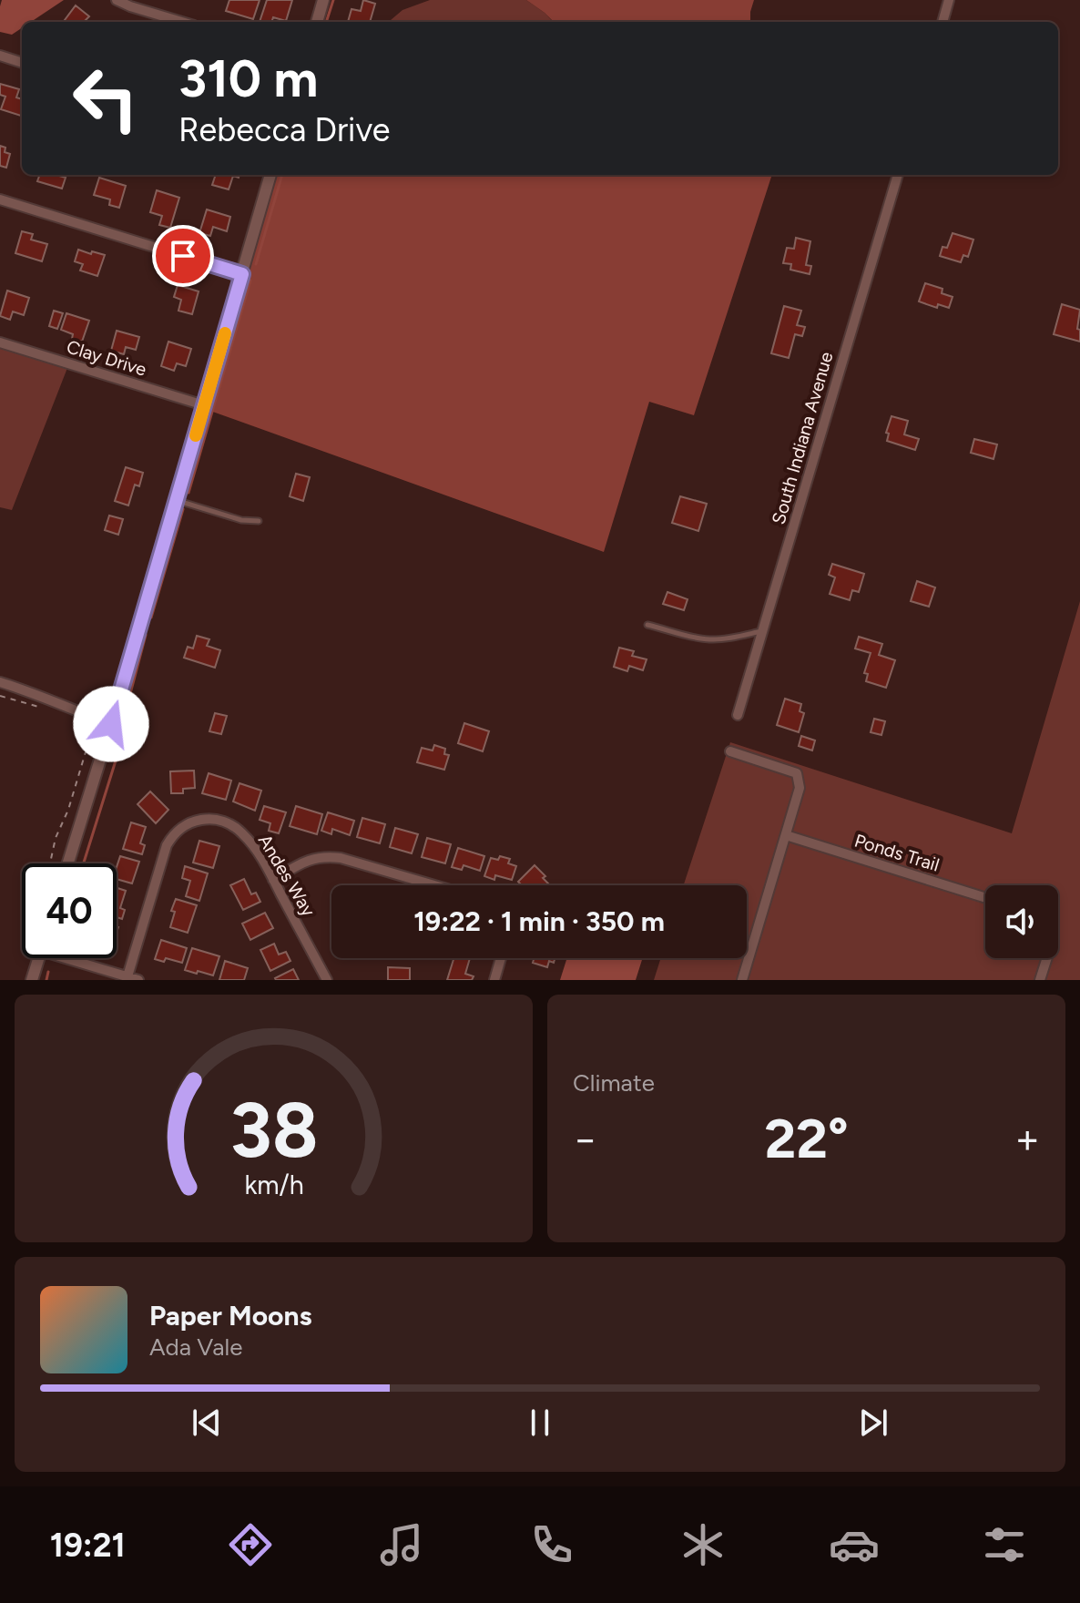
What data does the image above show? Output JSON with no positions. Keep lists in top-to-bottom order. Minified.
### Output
{"streets":{"street":["Clay Drive","South Indiana Avenue","Ponds Trail","Andes Way"]},"page":{"turn":["310 m","Rebecca Drive"],"limit":"40","trip":"19:22 · 1 min · 350 m","tile":"Climate","heat":["−","22°","+"],"song":["Paper Moons","Ada Vale"],"tabs":"19:21","gauge":["38","km/h"]}}
